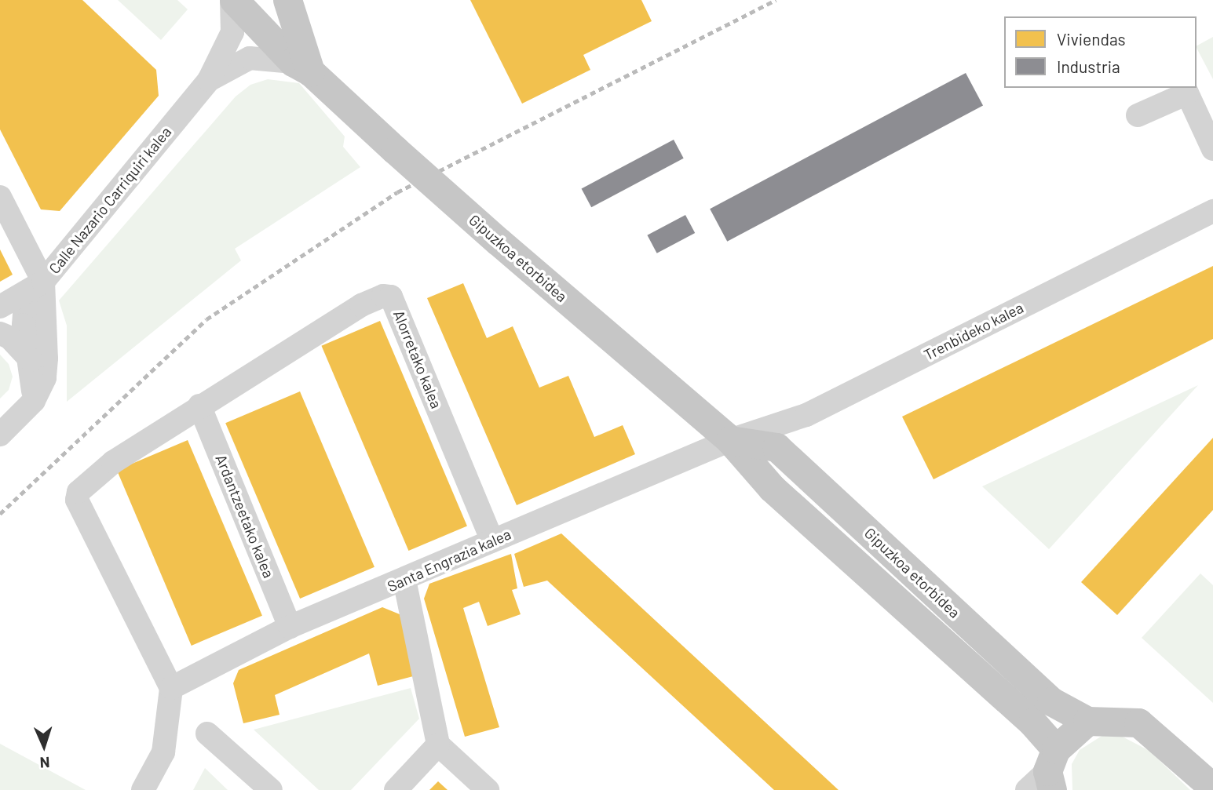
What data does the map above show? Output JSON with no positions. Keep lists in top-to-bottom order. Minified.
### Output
{"streets":{"main road":["Gipuzkoa etorbidea"],"street":["Calle Nazario Carriquiri kalea","Trenbideko kalea","Alorretako kalea","Ardantzeetako kalea","Santa Engrazia kalea"]},"crossings":[["Calle Nazario Carriquiri kalea","Gipuzkoa etorbidea"],["Gipuzkoa etorbidea","Trenbideko kalea"],["Gipuzkoa etorbidea","Santa Engrazia kalea"],["Trenbideko kalea","Santa Engrazia kalea"],["Alorretako kalea","Ardantzeetako kalea"],["Alorretako kalea","Santa Engrazia kalea"],["Ardantzeetako kalea","Santa Engrazia kalea"]],"legend":["Viviendas","Industria"],"north":"bottom"}
